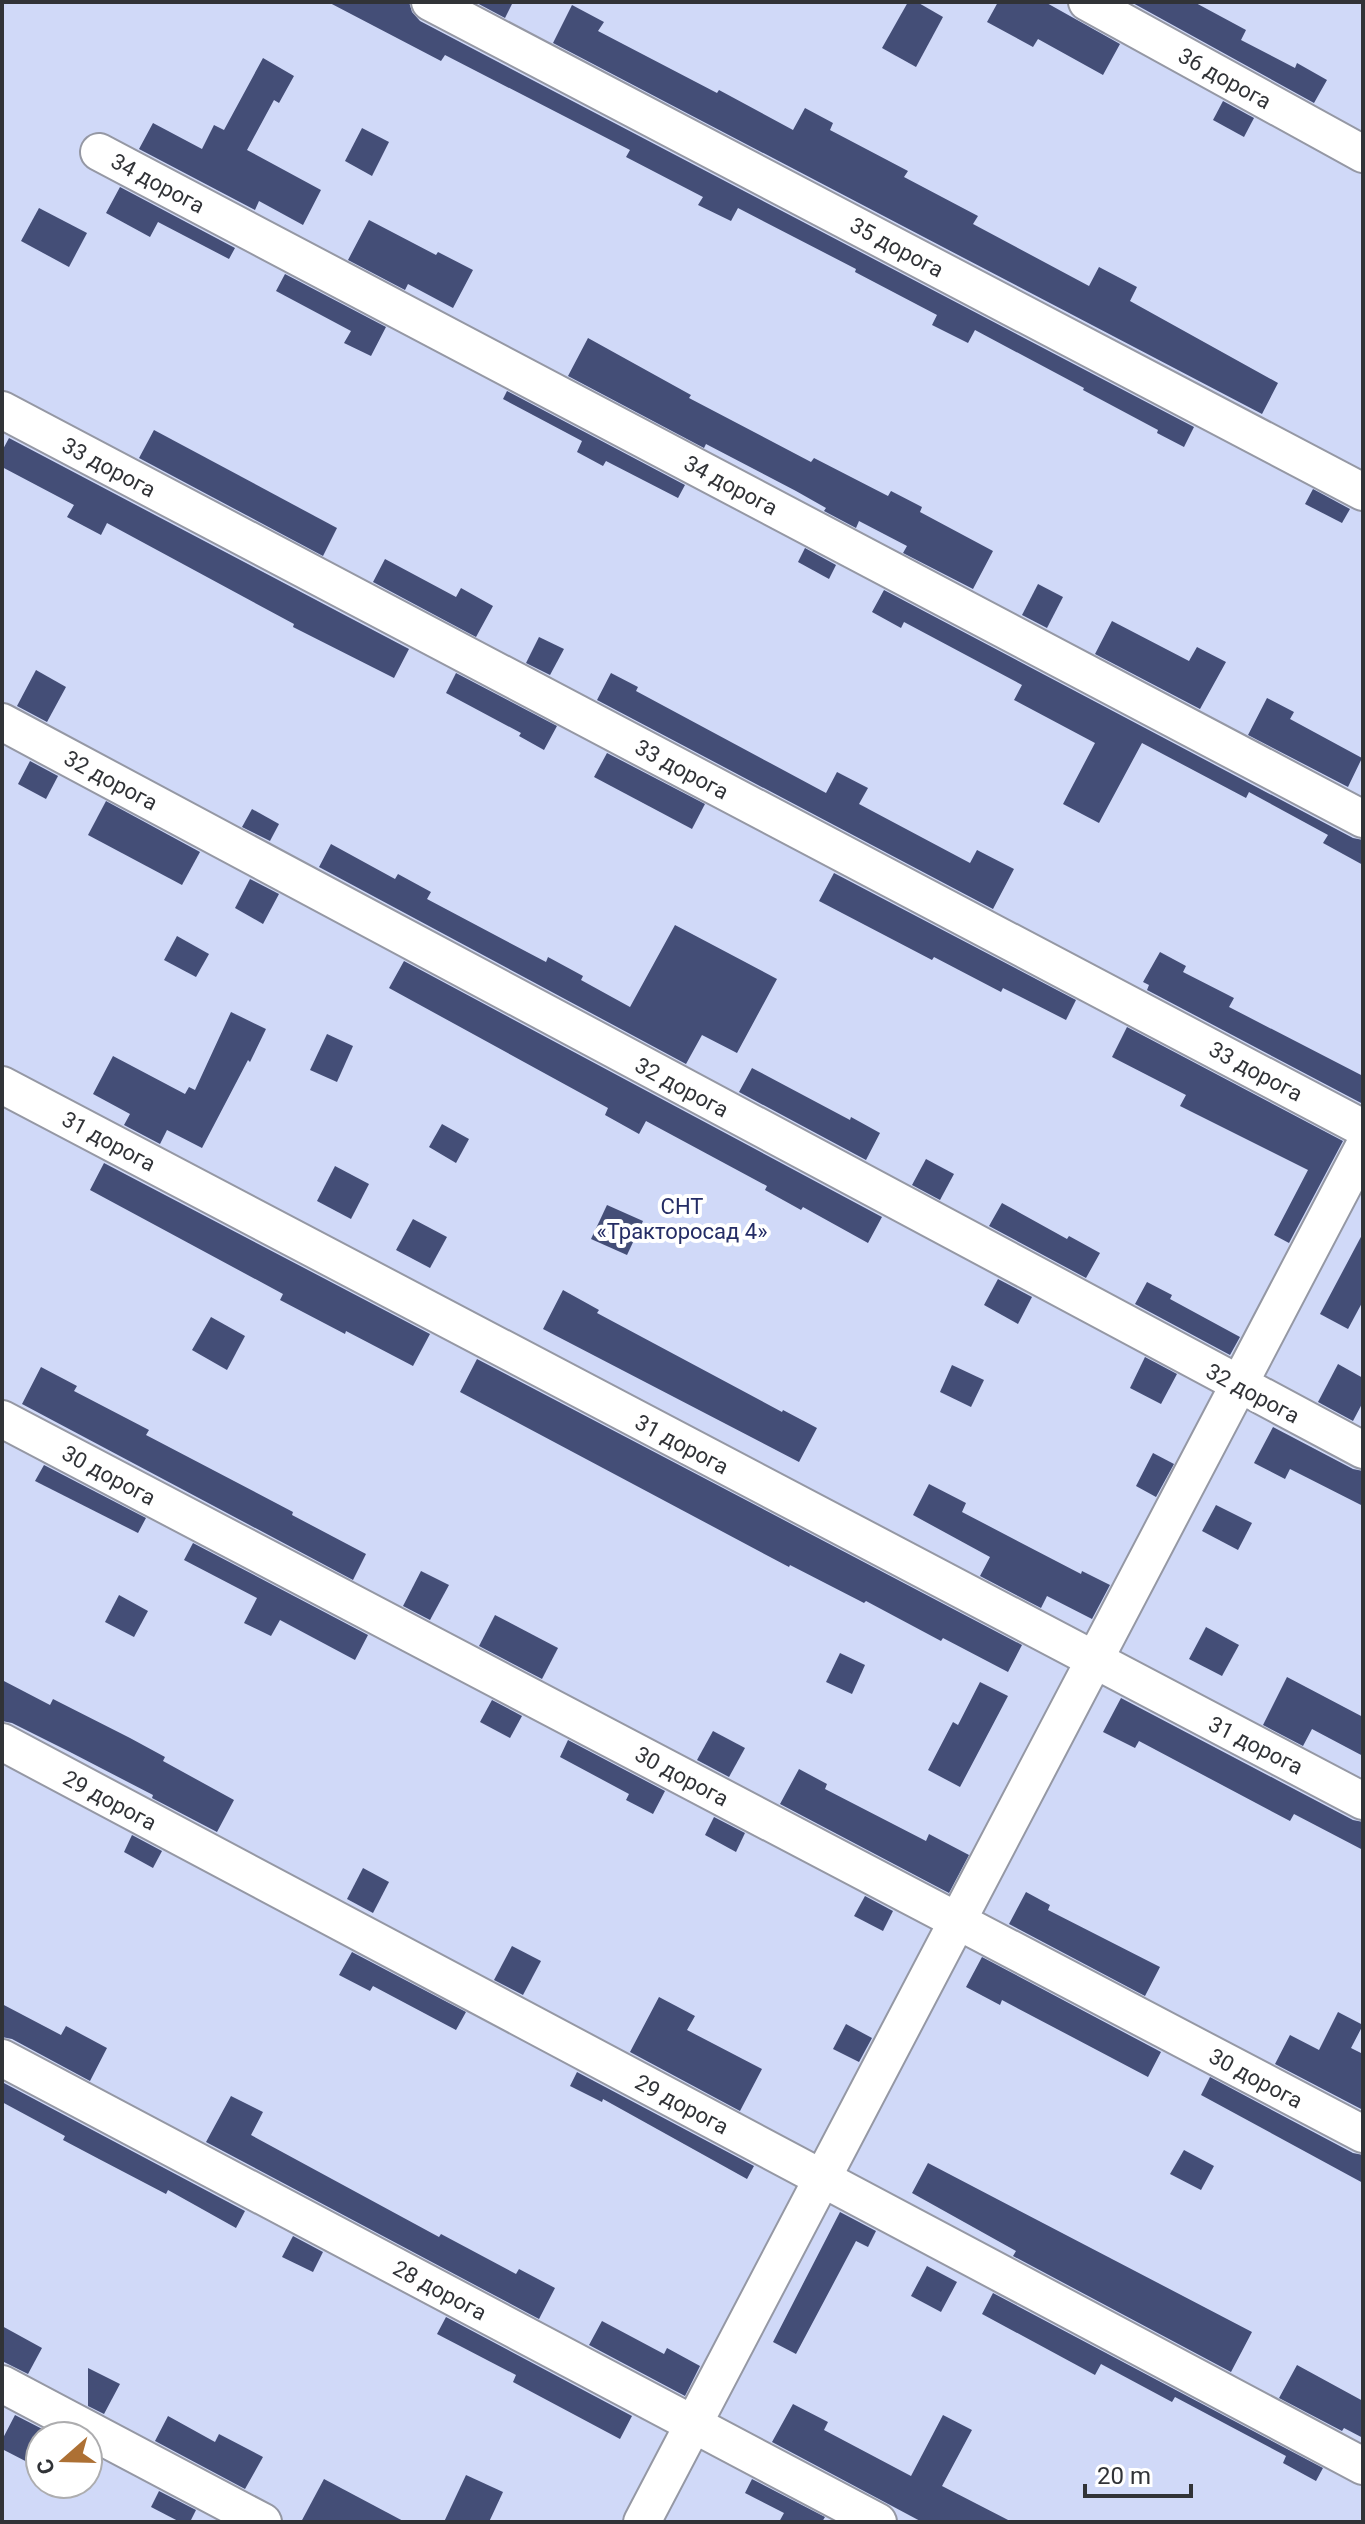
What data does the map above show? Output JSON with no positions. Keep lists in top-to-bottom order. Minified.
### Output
{"streets":{"street":["36 дорога","34 дорога","35 дорога","33 дорога","32 дорога","31 дорога","30 дорога","29 дорога","28 дорога"]},"parks":["СНТ «Тракторосад 4»"],"scale_bar":"20 m","north":"left"}
